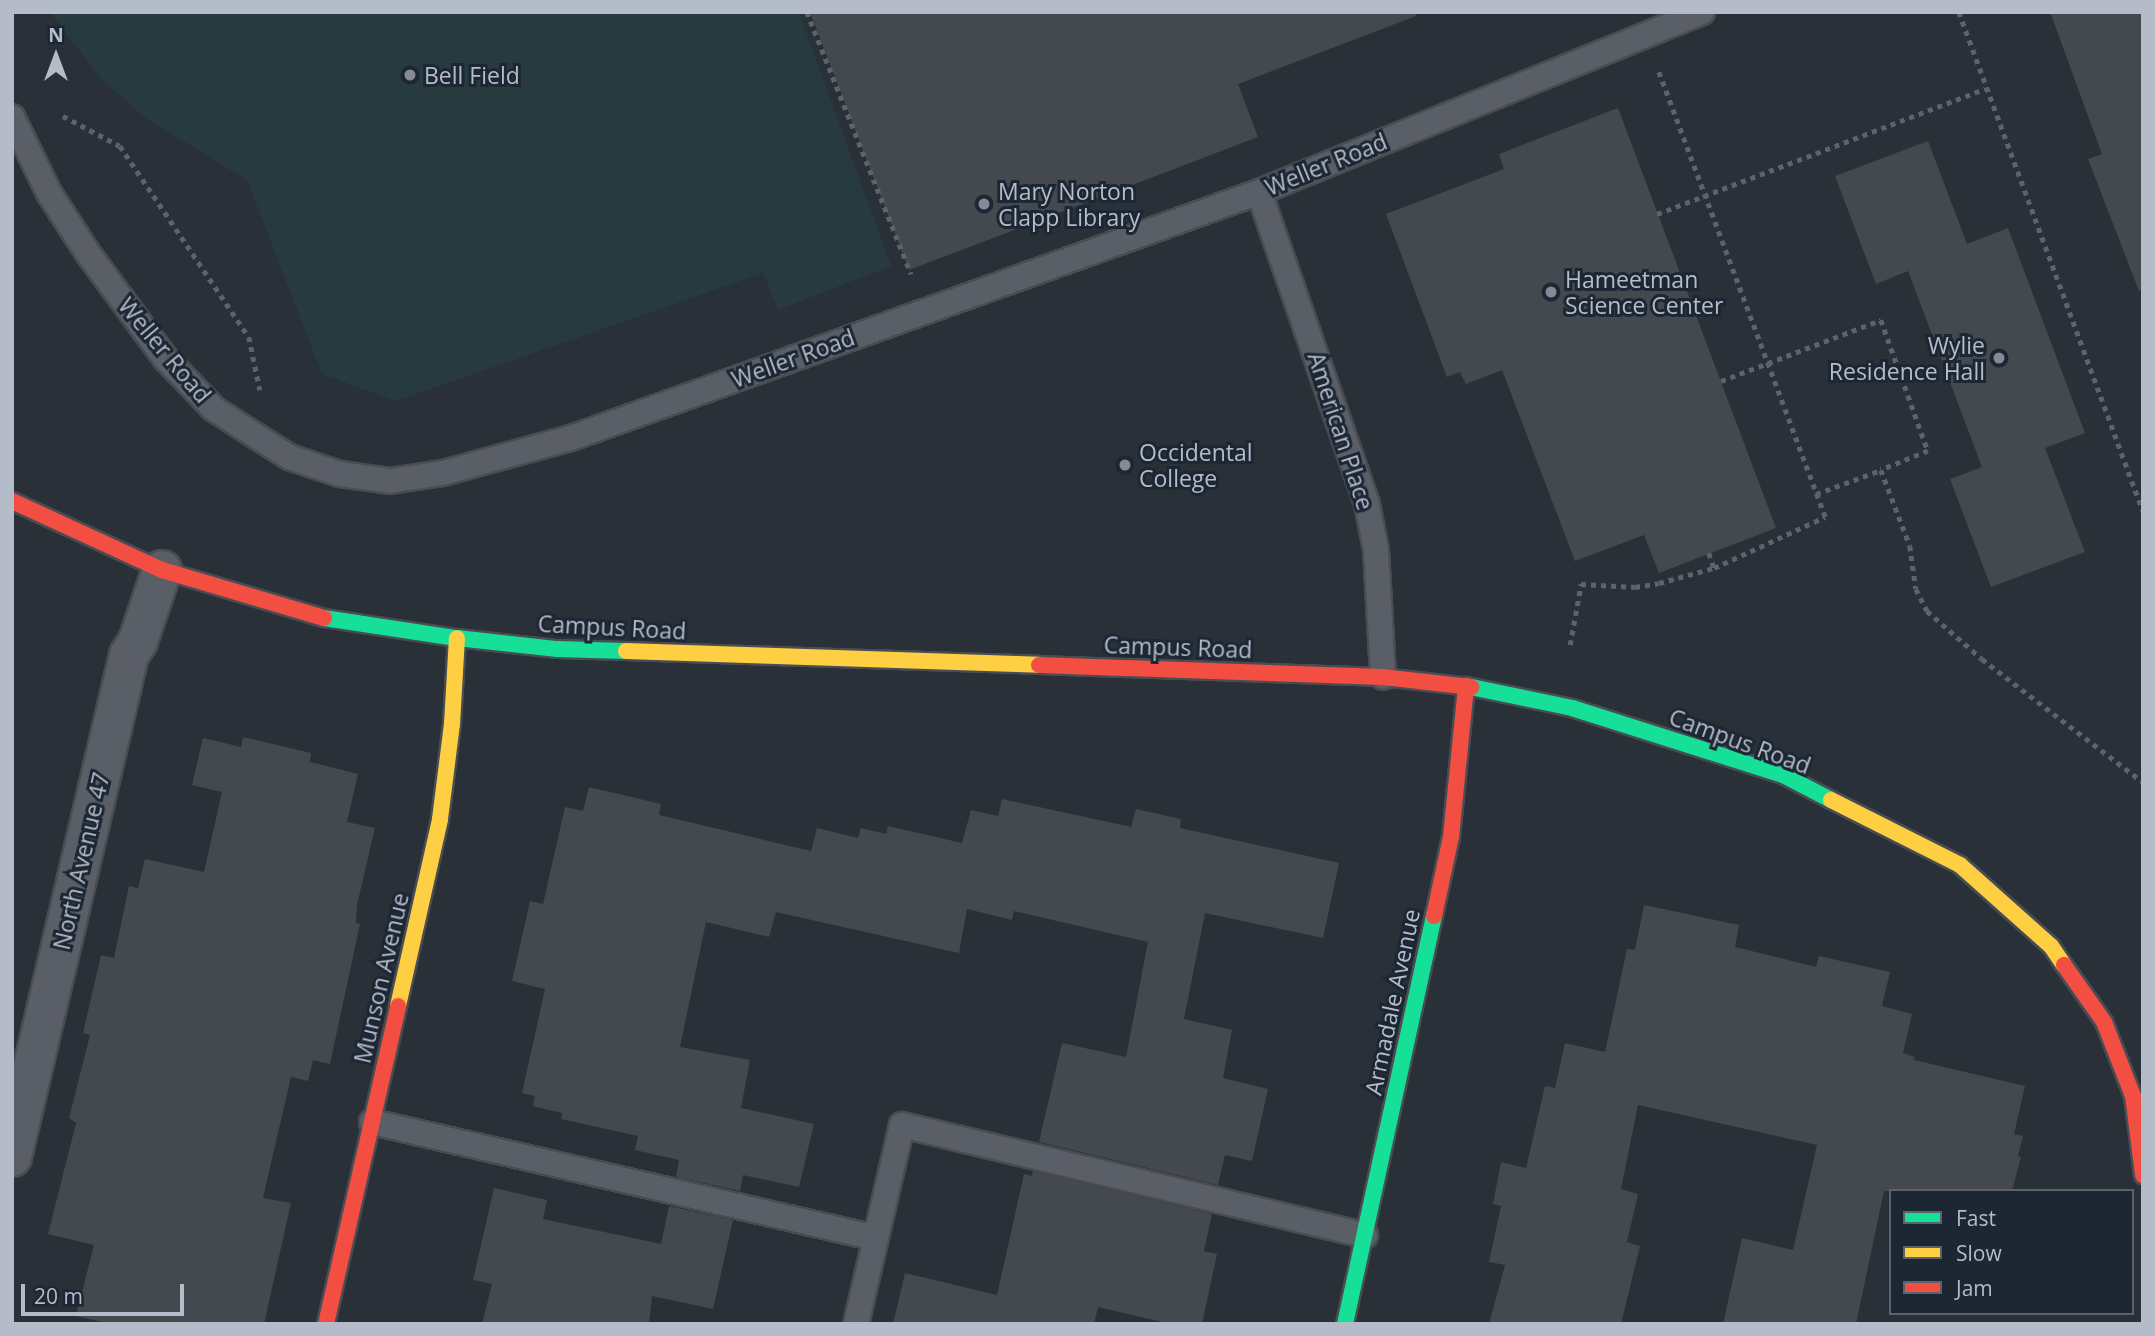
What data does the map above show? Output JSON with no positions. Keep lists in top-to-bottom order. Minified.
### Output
{"streets":{"street":["Campus Road","North Avenue 47","Munson Avenue","Armadale Avenue"],"lane":["Weller Road","American Place"]},"crossings":[["Weller Road","American Place"],["American Place","Campus Road"],["Campus Road","North Avenue 47"],["Campus Road","Munson Avenue"],["Campus Road","Armadale Avenue"]],"places":["Bell Field","Mary Norton Clapp Library","Hameetman Science Center","Wylie Residence Hall","Occidental College"],"legend":["Fast","Slow","Jam"],"scale_bar":"20 m","north":"top"}
